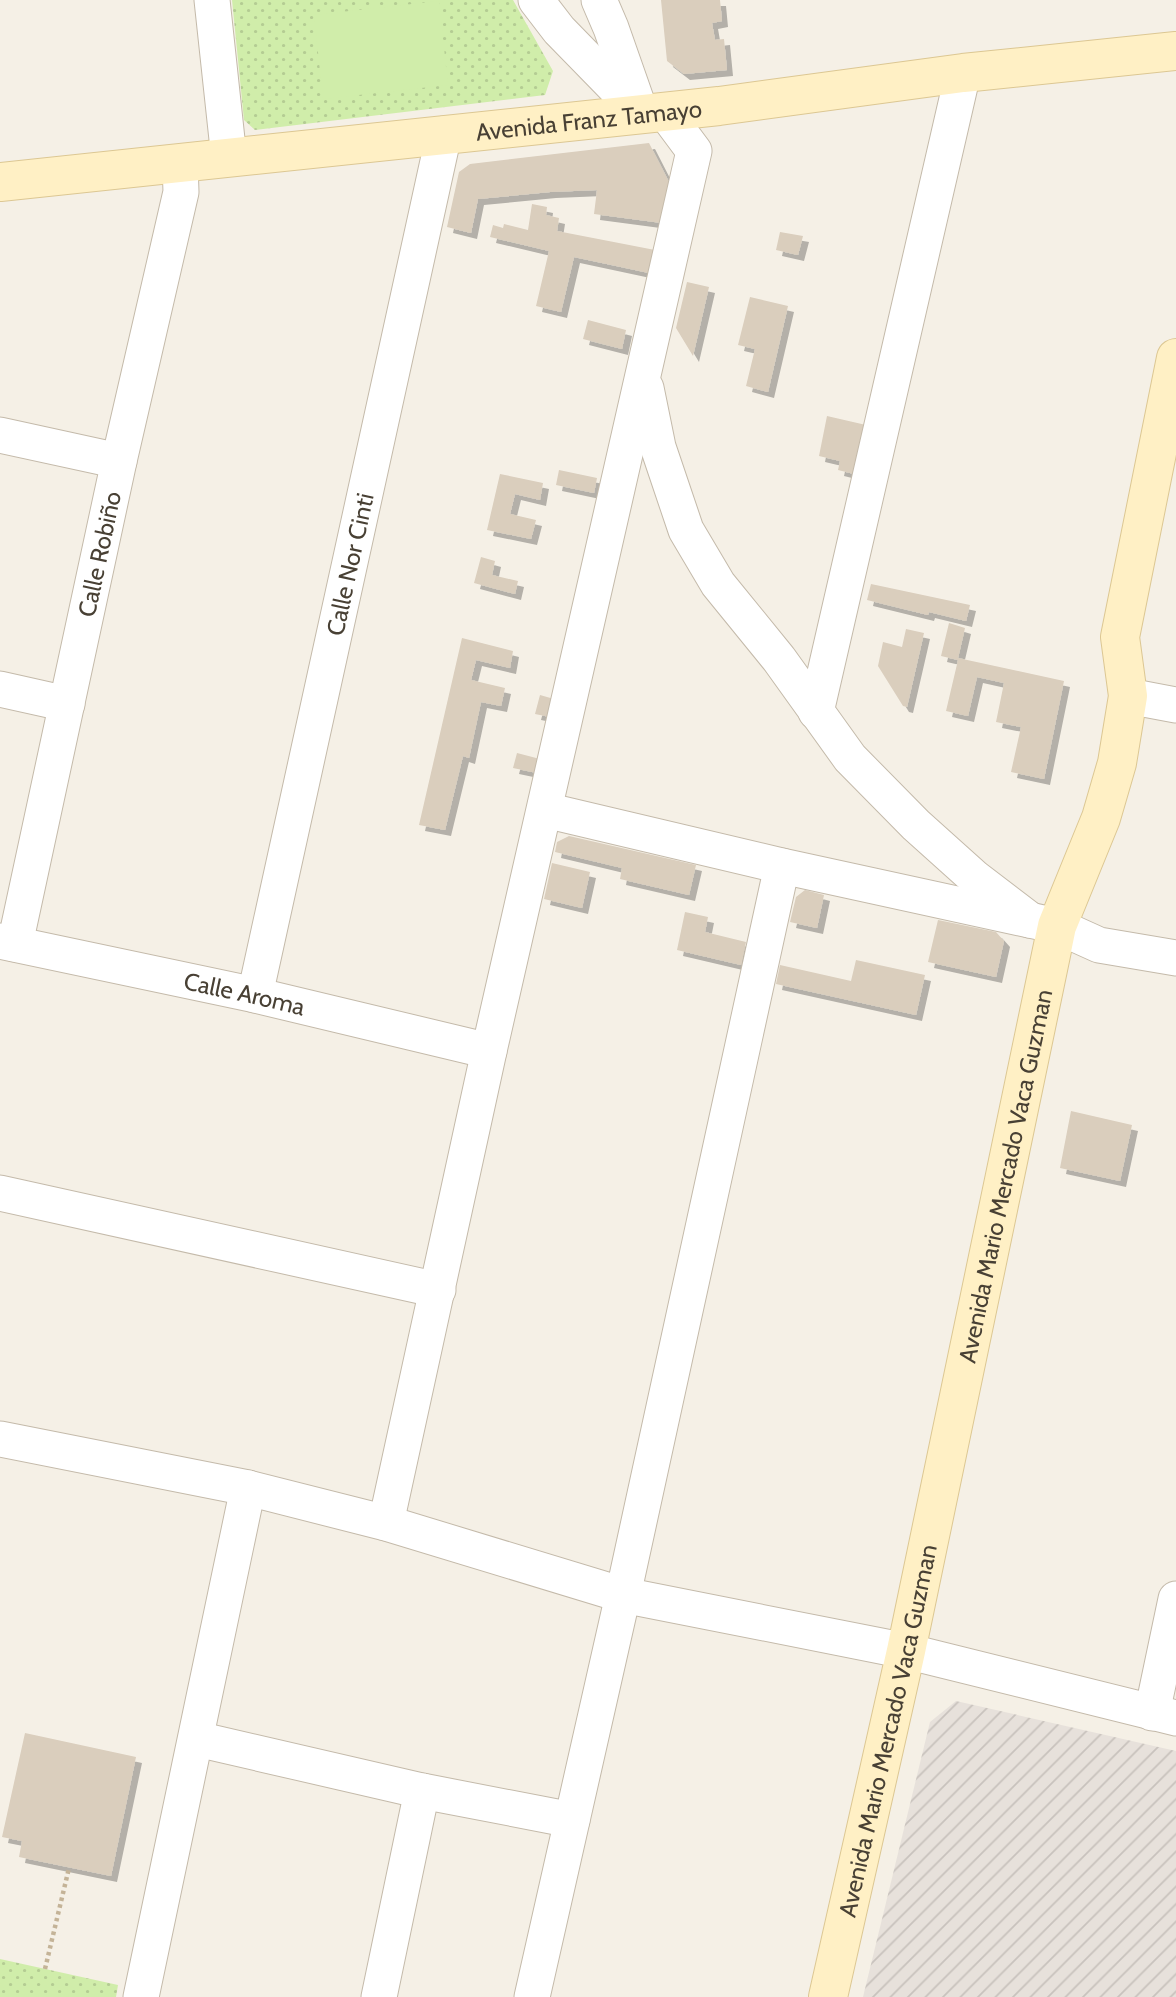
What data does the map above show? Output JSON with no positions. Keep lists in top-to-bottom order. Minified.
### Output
{"streets":{"street":["Avenida Franz Tamayo","Calle Robiño","Calle Nor Cinti","Calle Aroma","Avenida Mario Mercado Vaca Guzman"]},"crossings":[["Avenida Franz Tamayo","Calle Robiño"],["Avenida Franz Tamayo","Calle Nor Cinti"],["Calle Robiño","Calle Aroma"],["Calle Nor Cinti","Calle Aroma"]]}
